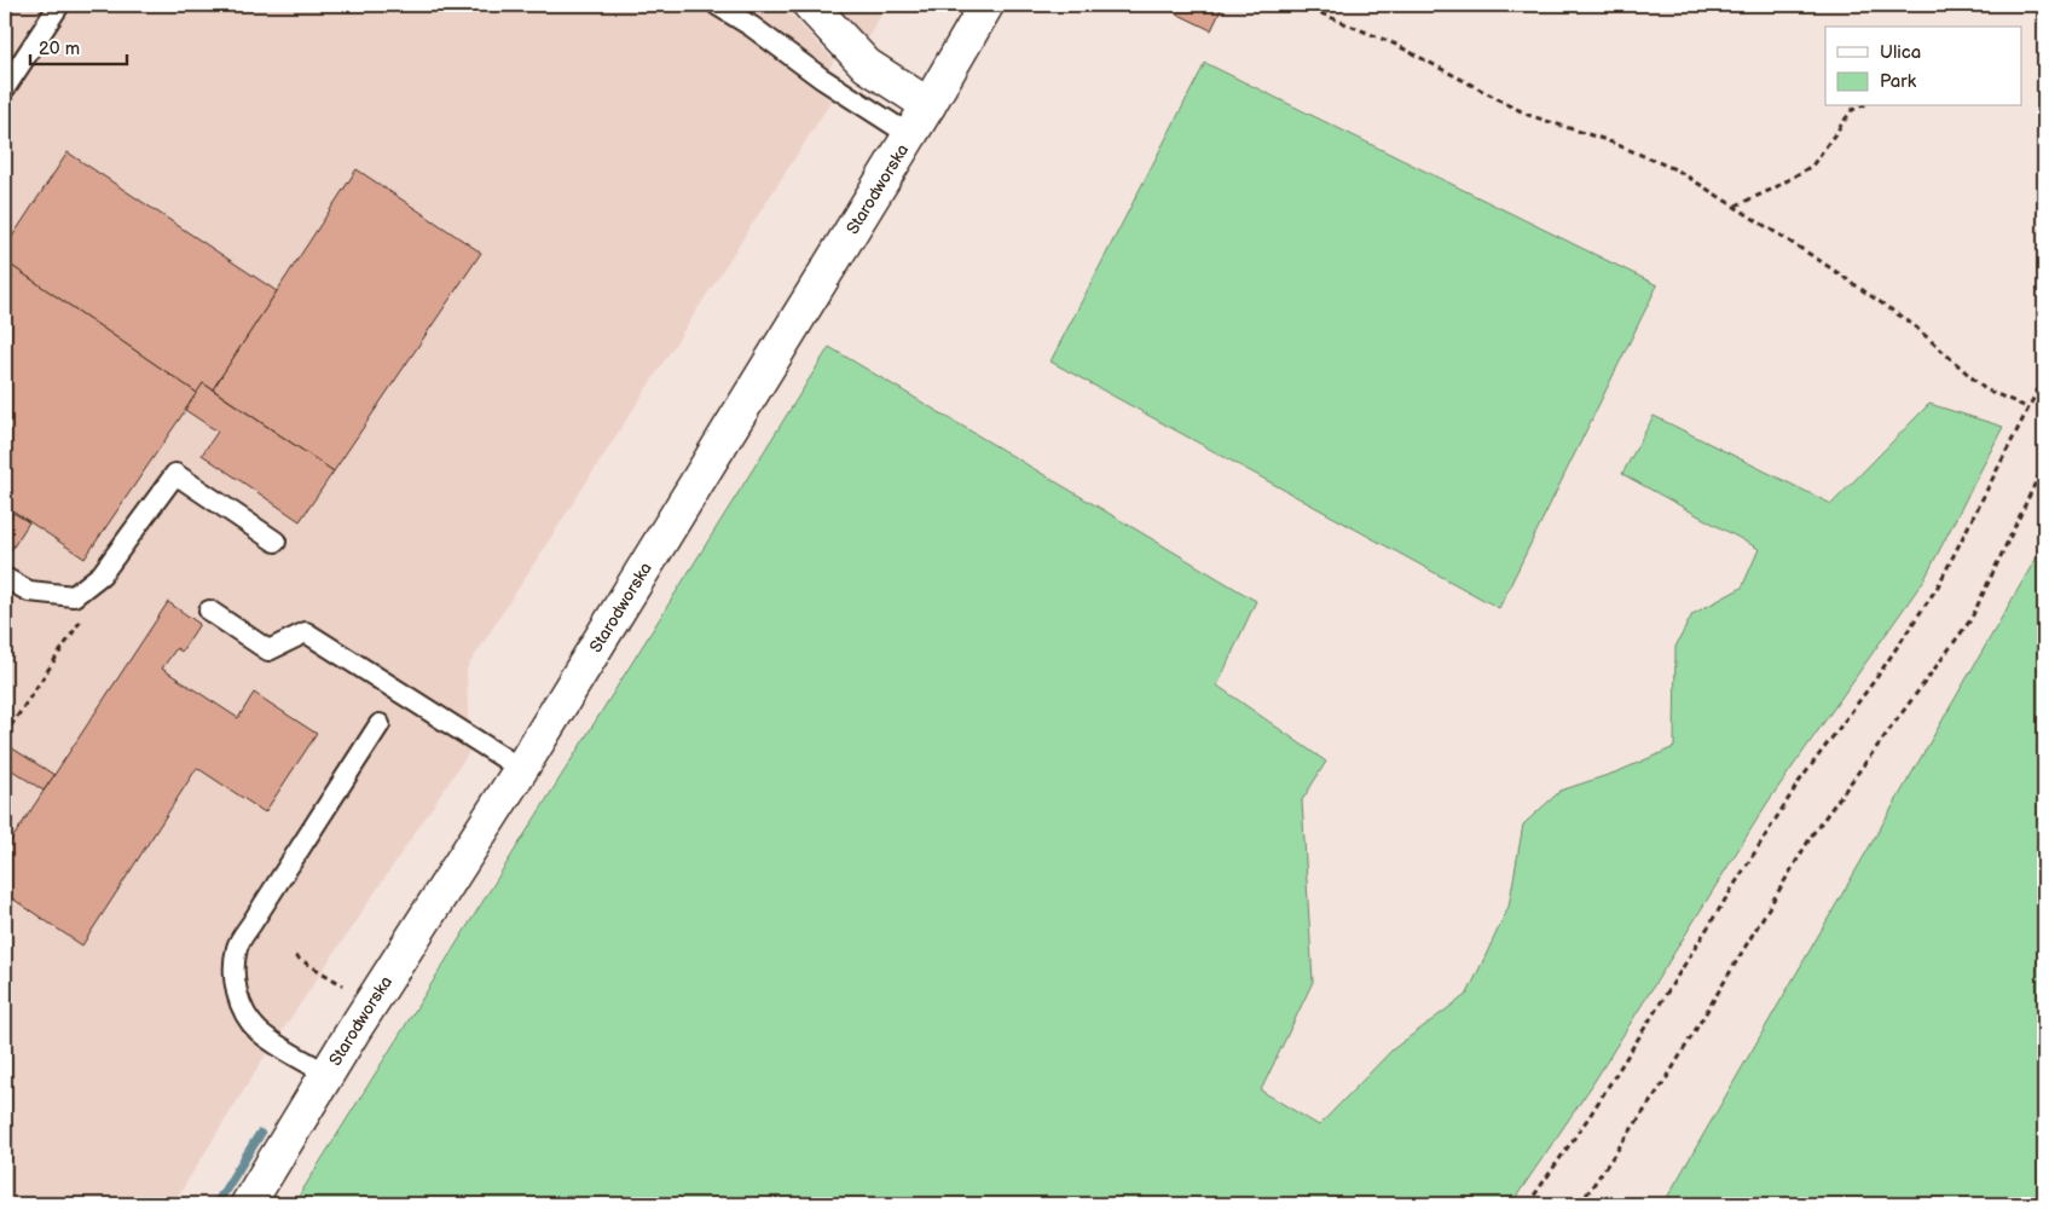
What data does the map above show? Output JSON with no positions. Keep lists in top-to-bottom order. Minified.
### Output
{"streets":{"street":["Starodworska"]},"legend":["Ulica","Park"],"scale_bar":"20 m"}
